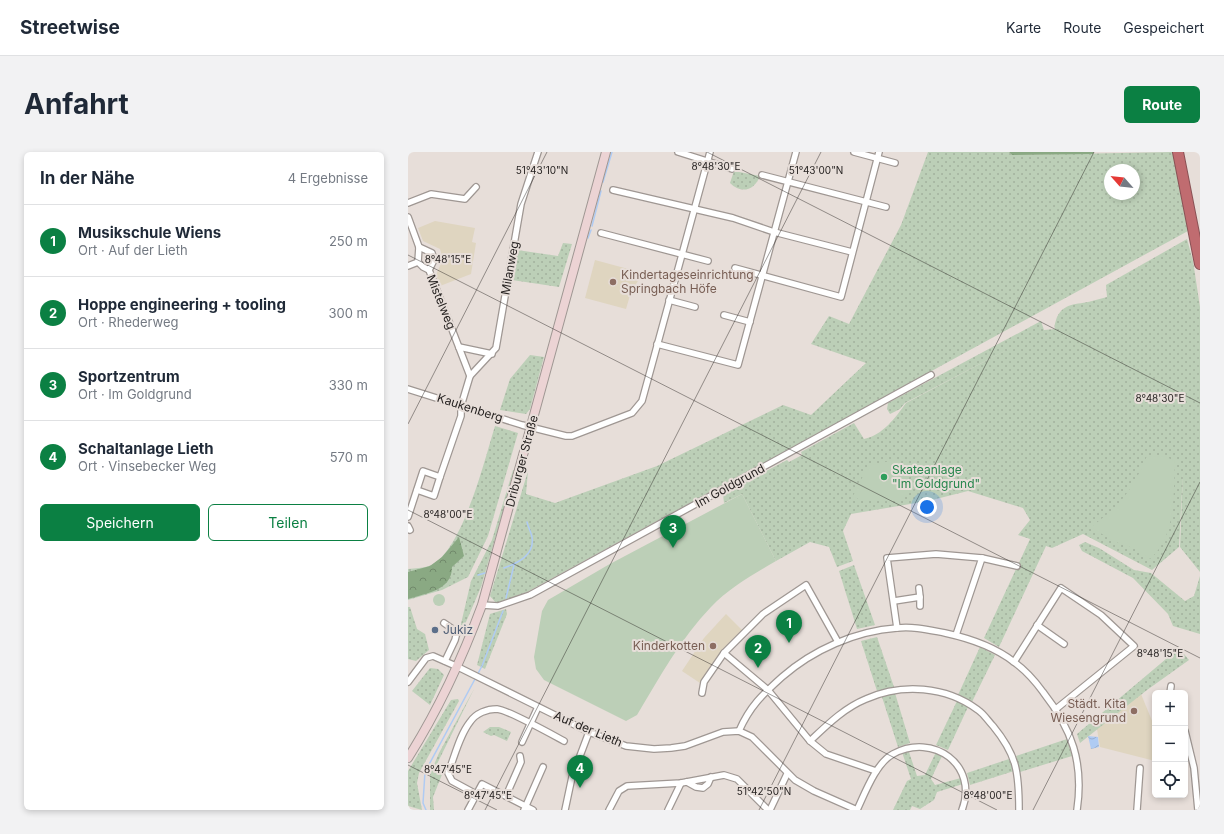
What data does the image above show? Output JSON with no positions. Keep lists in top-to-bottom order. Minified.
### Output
{"streets":{"main road":["Driburger Straße"],"street":["Milanweg","Mistelweg","Kaukenberg","Im Goldgrund","Auf der Lieth"]},"crossings":[["Milanweg","Mistelweg"],["Kaukenberg","Driburger Straße"],["Driburger Straße","Im Goldgrund"],["Driburger Straße","Auf der Lieth"]],"places":["Kindertageseinrichtung Springbach Höfe","Skateanlage \"Im Goldgrund\"","Jukiz","Kinderkotten","Städt. Kita Wiesengrund"],"north":"top left","page":{"header":"Streetwise","nav":["Karte","Route","Gespeichert"],"buttons":["Route",["Speichern","Teilen"]],"title":"Anfahrt","heading":["In der Nähe","4 Ergebnisse"],"list":[{"mark":"1","name":"Musikschule Wiens","note":"Ort · Auf der Lieth","value":"250 m"},{"mark":"2","name":"Hoppe engineering + tooling","note":"Ort · Rhederweg","value":"300 m"},{"mark":"3","name":"Sportzentrum","note":"Ort · Im Goldgrund","value":"330 m"},{"mark":"4","name":"Schaltanlage Lieth","note":"Ort · Vinsebecker Weg","value":"570 m"}],"pins":["3","1","2","4"],"map_buttons":["+","−"]},"coordinates":["8°48'30\"E","51°43'10\"N","51°43'00\"N","8°48'15\"E","8°48'00\"E","8°47'45\"E","51°42'50\"N"]}
